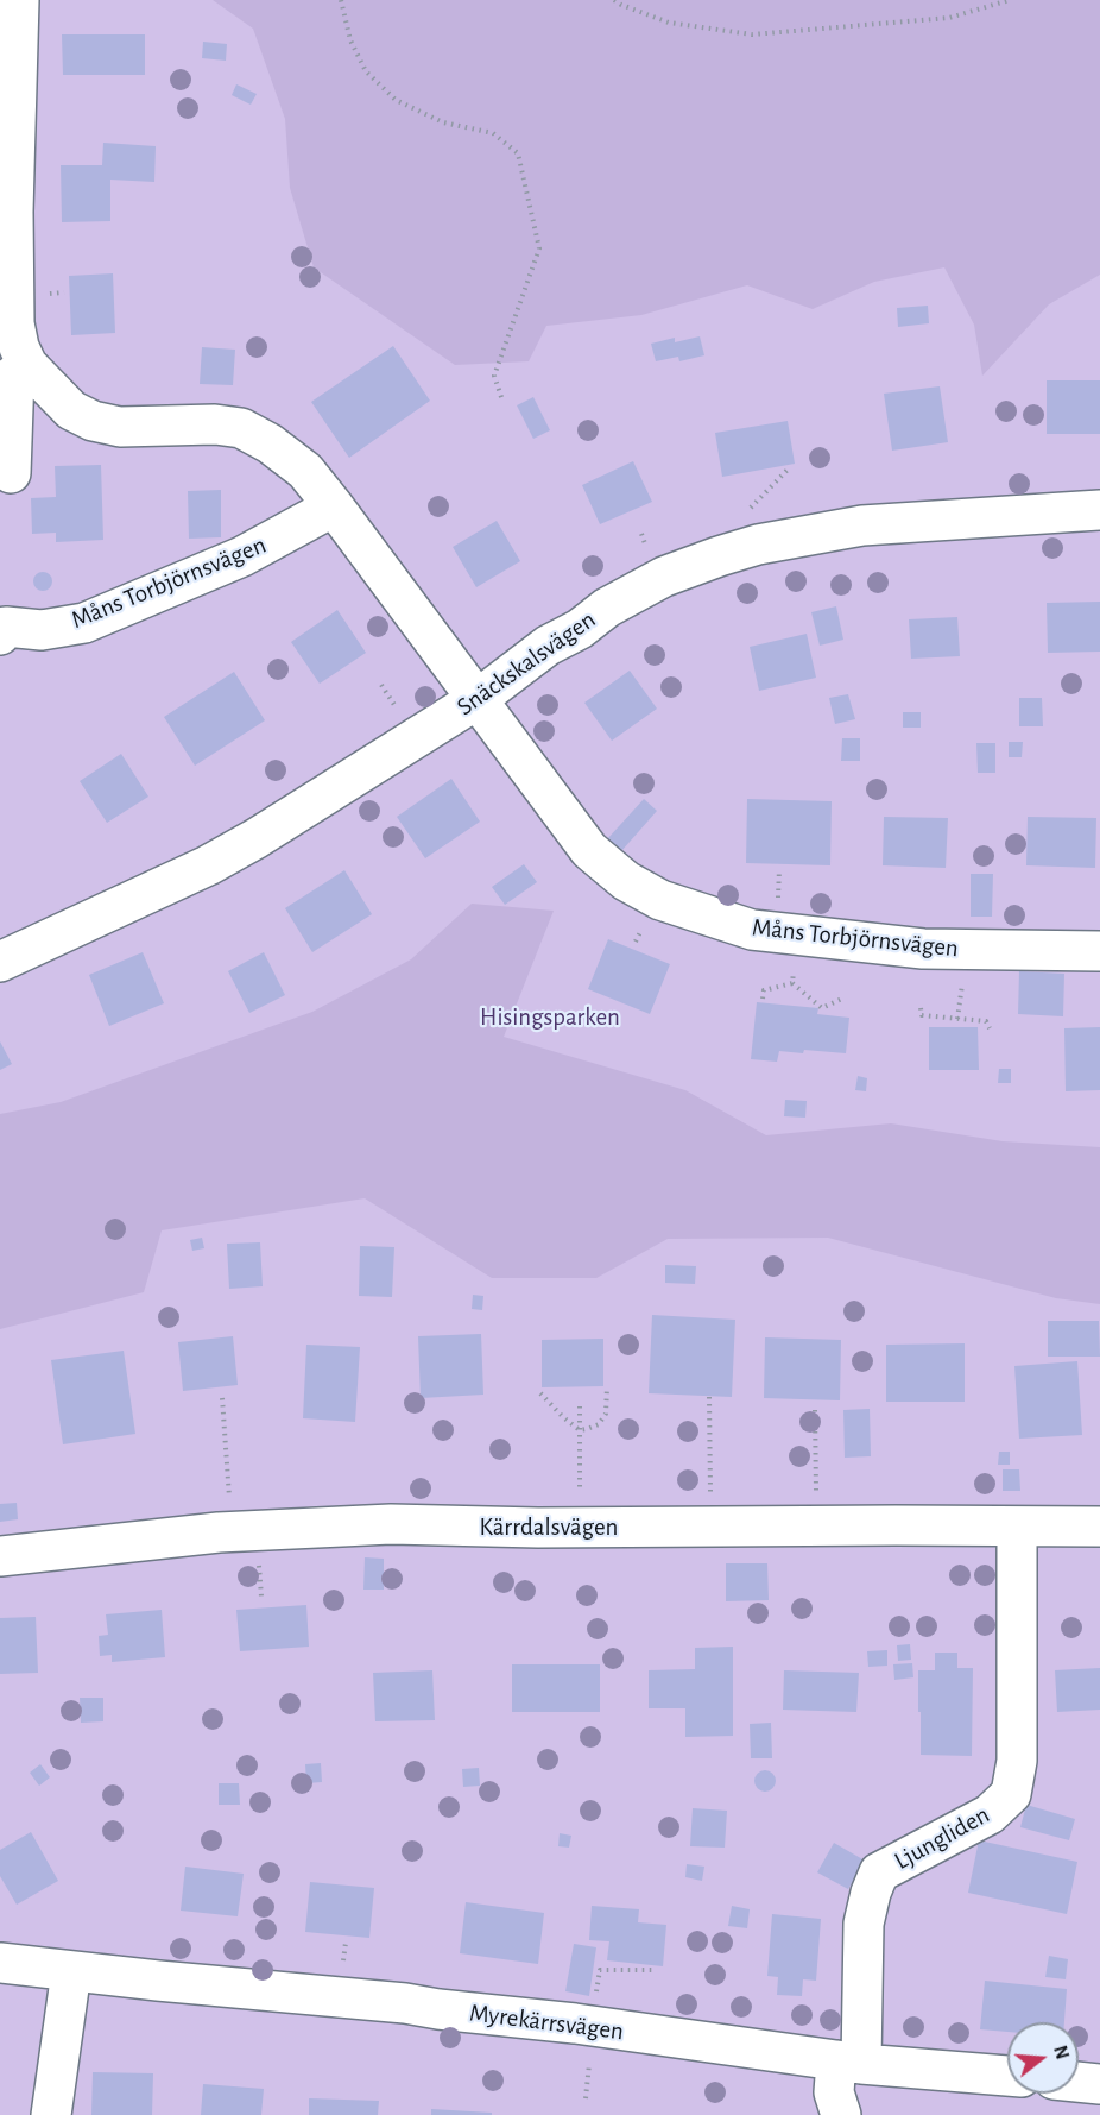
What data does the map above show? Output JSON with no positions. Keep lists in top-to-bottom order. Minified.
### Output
{"streets":{"street":["Måns Torbjörnsvägen","Snäckskalsvägen","Kärrdalsvägen","Ljungliden","Myrekärrsvägen"]},"crossings":[["Måns Torbjörnsvägen","Snäckskalsvägen"],["Kärrdalsvägen","Ljungliden"],["Ljungliden","Myrekärrsvägen"]],"parks":["Hisingsparken"],"north":"right"}
